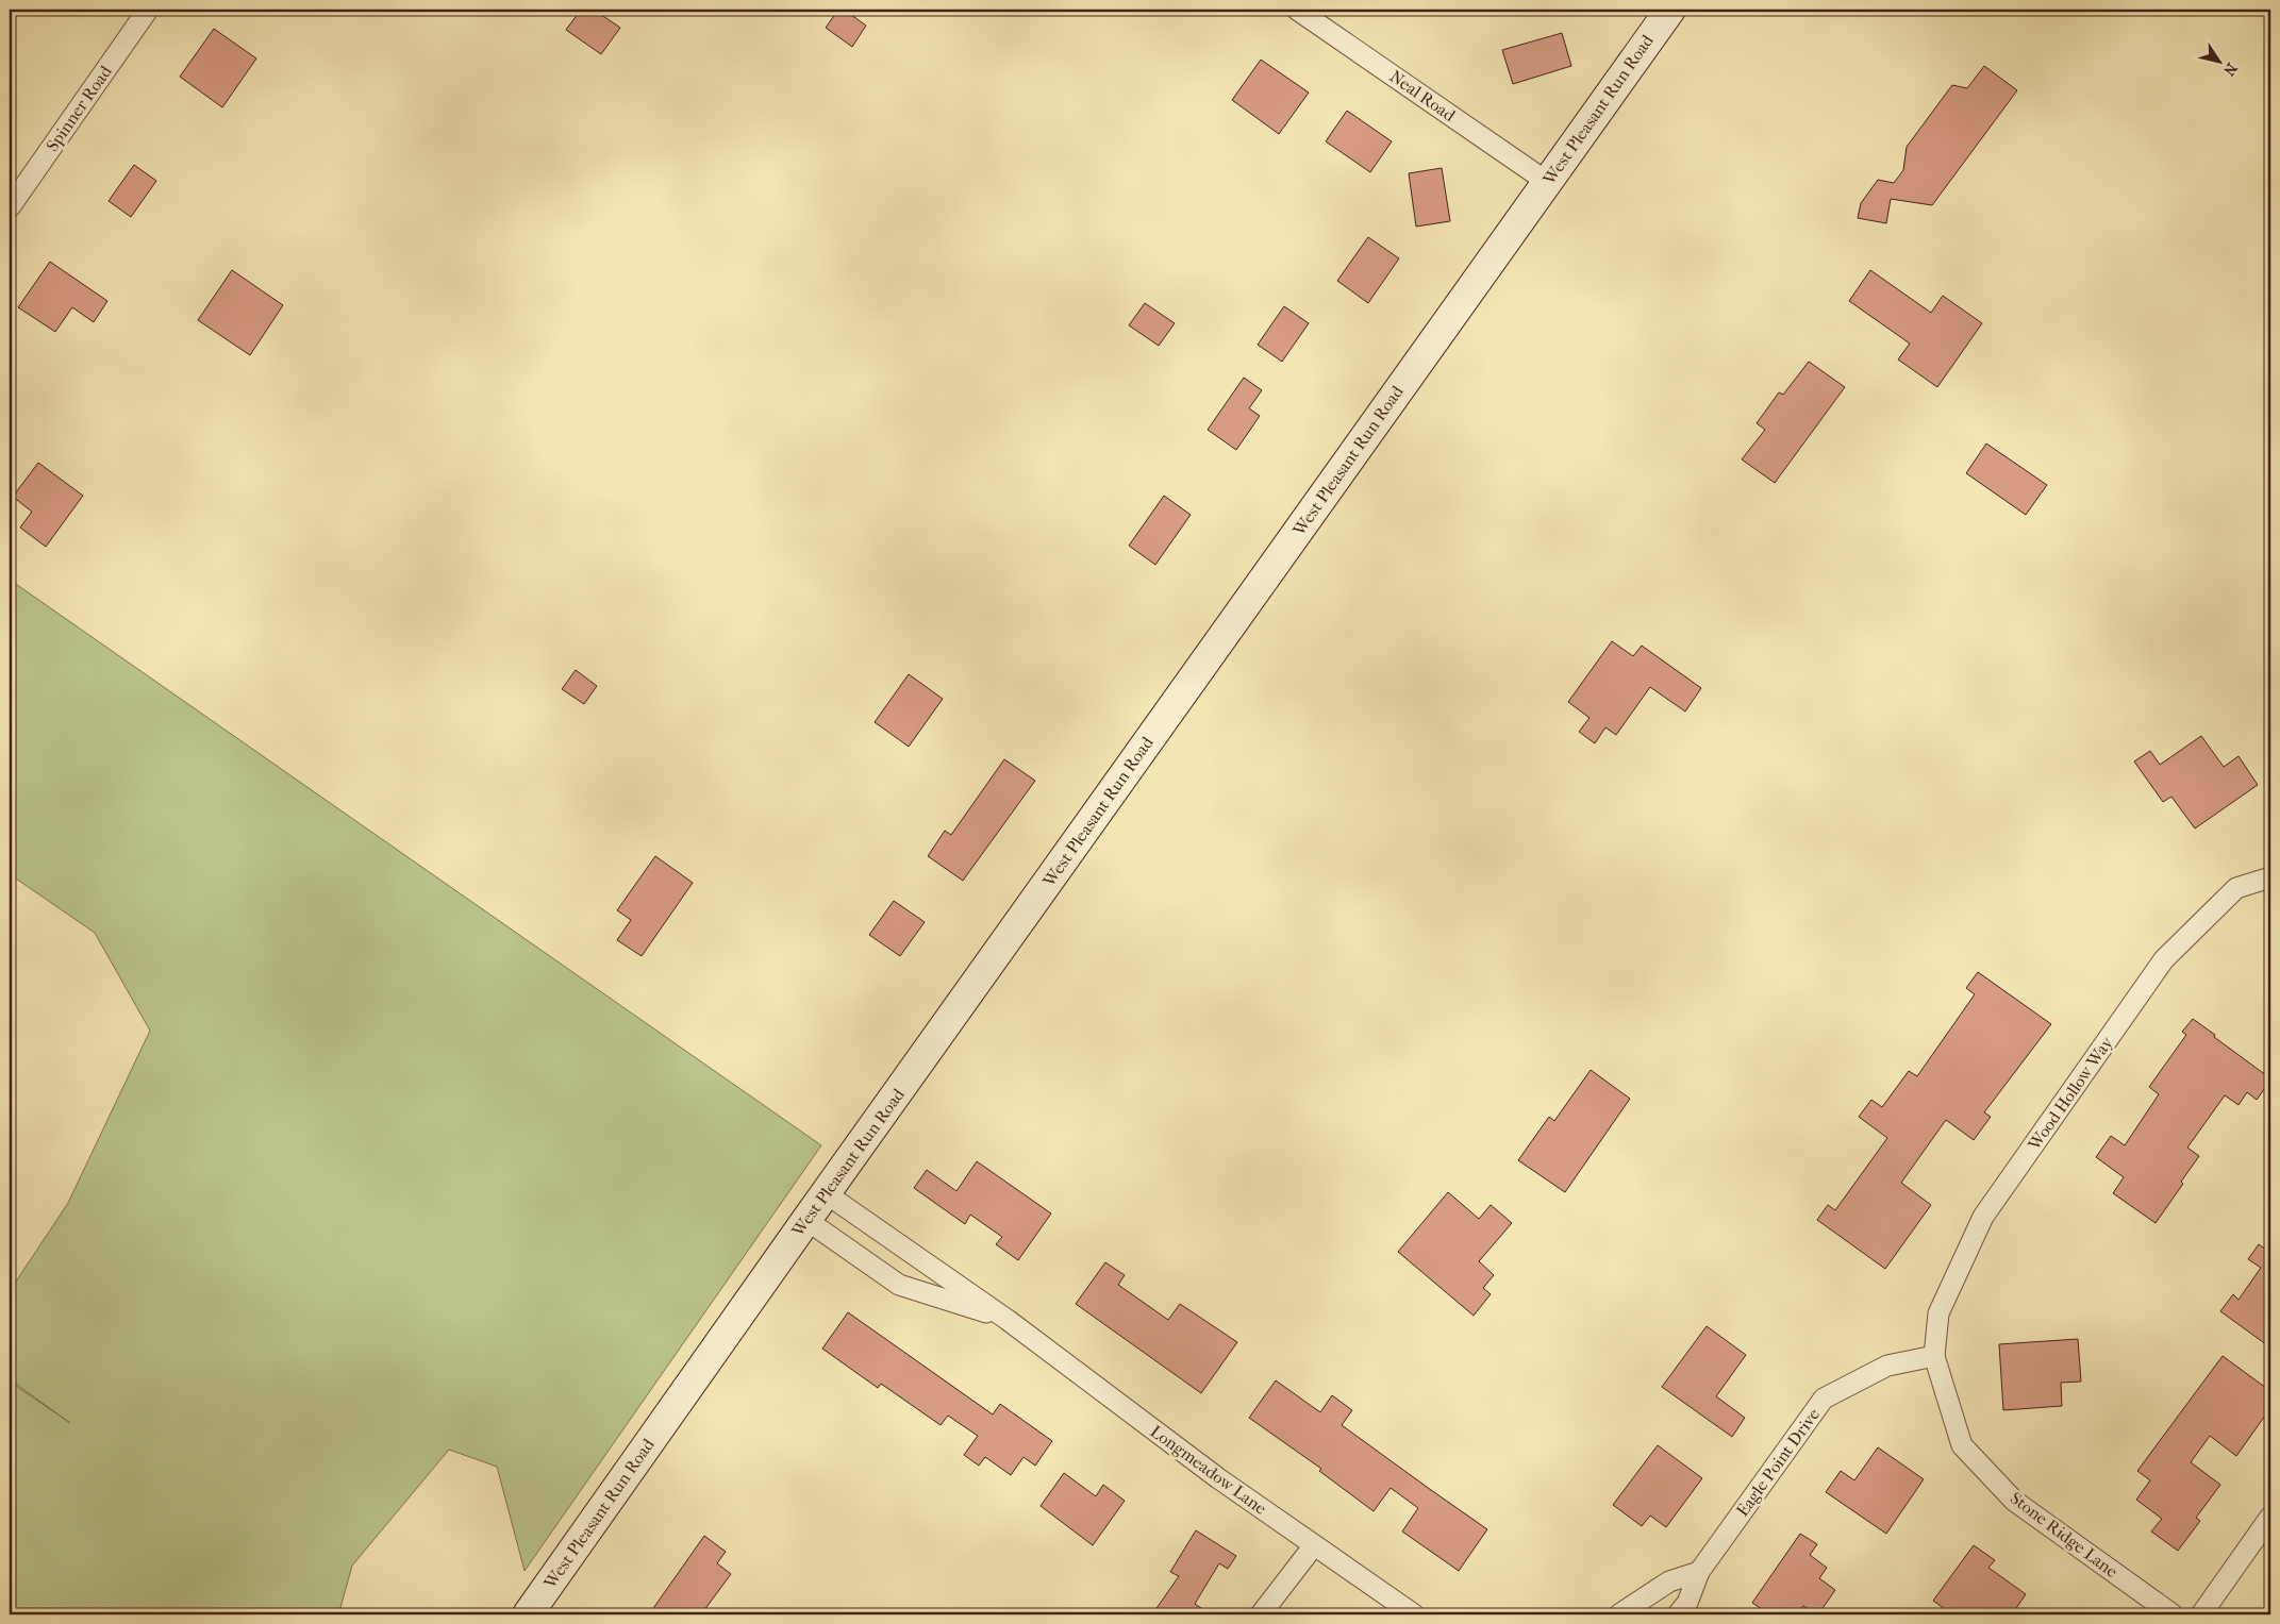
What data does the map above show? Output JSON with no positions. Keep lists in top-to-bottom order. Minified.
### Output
{"streets":{"main road":["West Pleasant Run Road"],"street":["Neal Road","Spinner Road","Wood Hollow Way","Eagle Point Drive","Longmeadow Lane","Stone Ridge Lane"]},"crossings":[["Neal Road","West Pleasant Run Road"],["West Pleasant Run Road","Longmeadow Lane"],["Wood Hollow Way","Eagle Point Drive"],["Wood Hollow Way","Stone Ridge Lane"],["Eagle Point Drive","Stone Ridge Lane"]],"north":"bottom right"}
